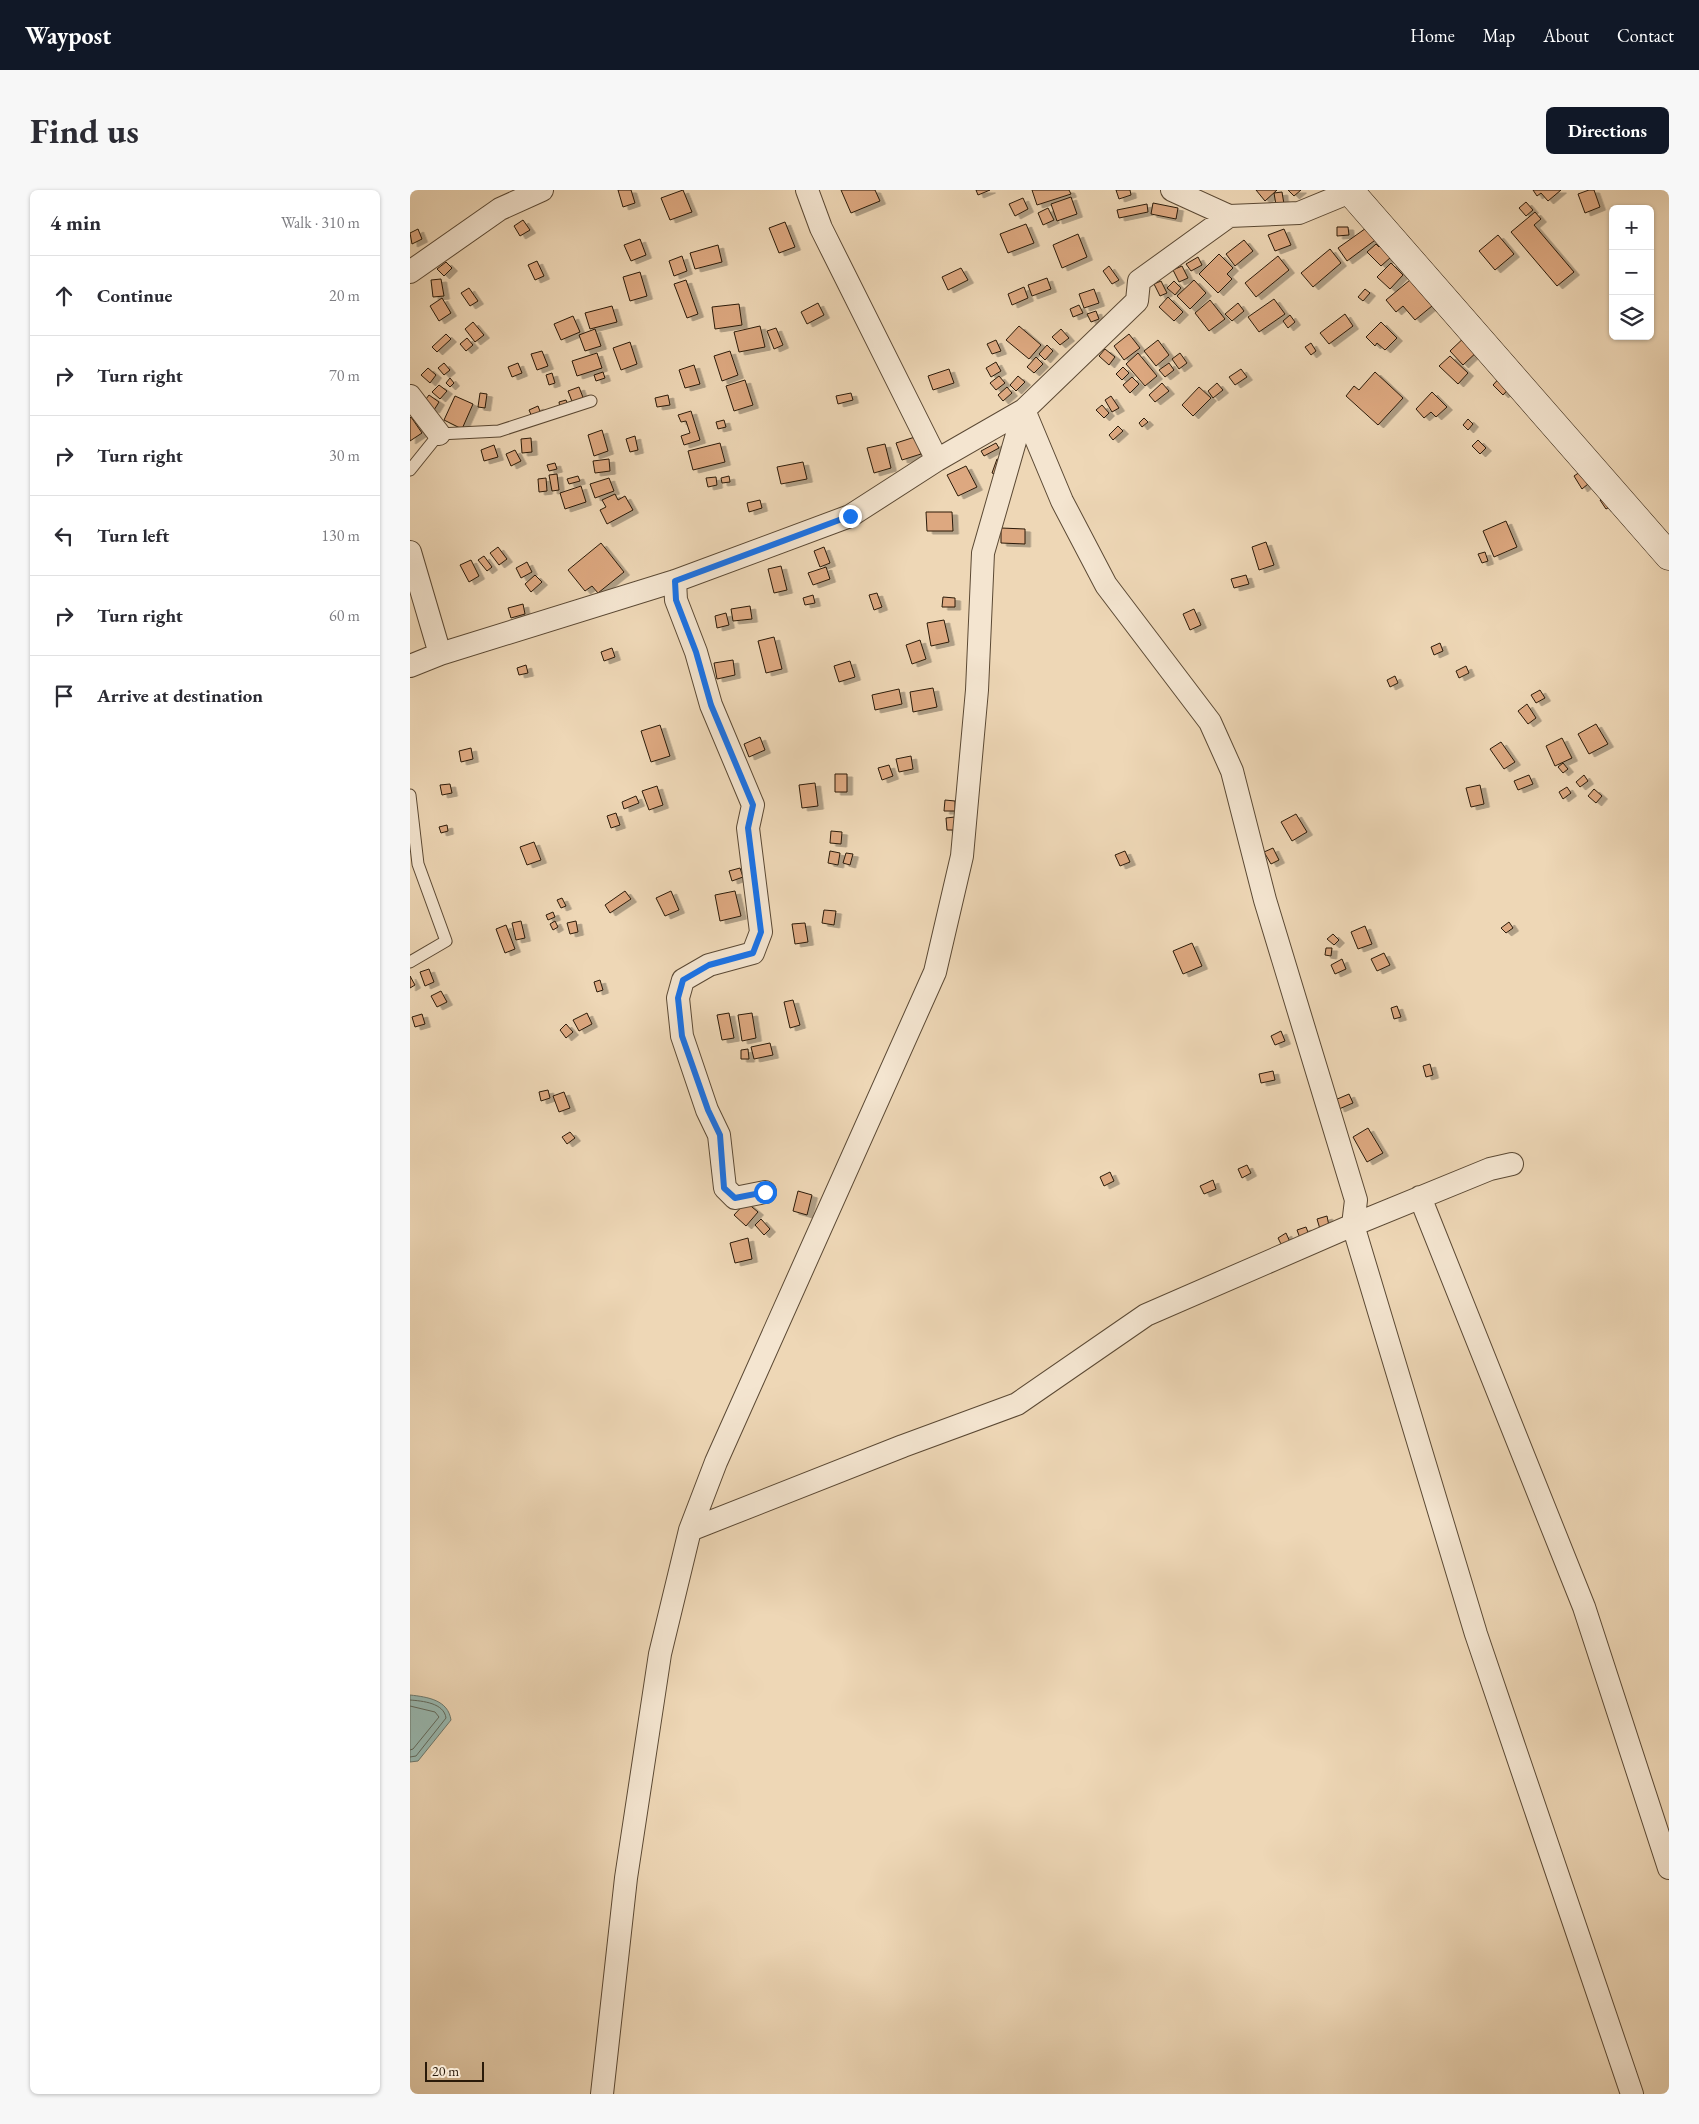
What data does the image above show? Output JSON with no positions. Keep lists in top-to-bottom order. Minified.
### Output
{"scale_bar":"20 m","page":{"header":"Waypost","nav":["Home","Map","About","Contact"],"buttons":"Directions","title":"Find us","heading":["4 min","Walk · 310 m"],"map_buttons":["+","−"],"list":[["Continue","20 m"],["Turn right","70 m"],["Turn right","30 m"],["Turn left","130 m"],["Turn right","60 m"],"Arrive at destination"],"scale":"20 m"}}
